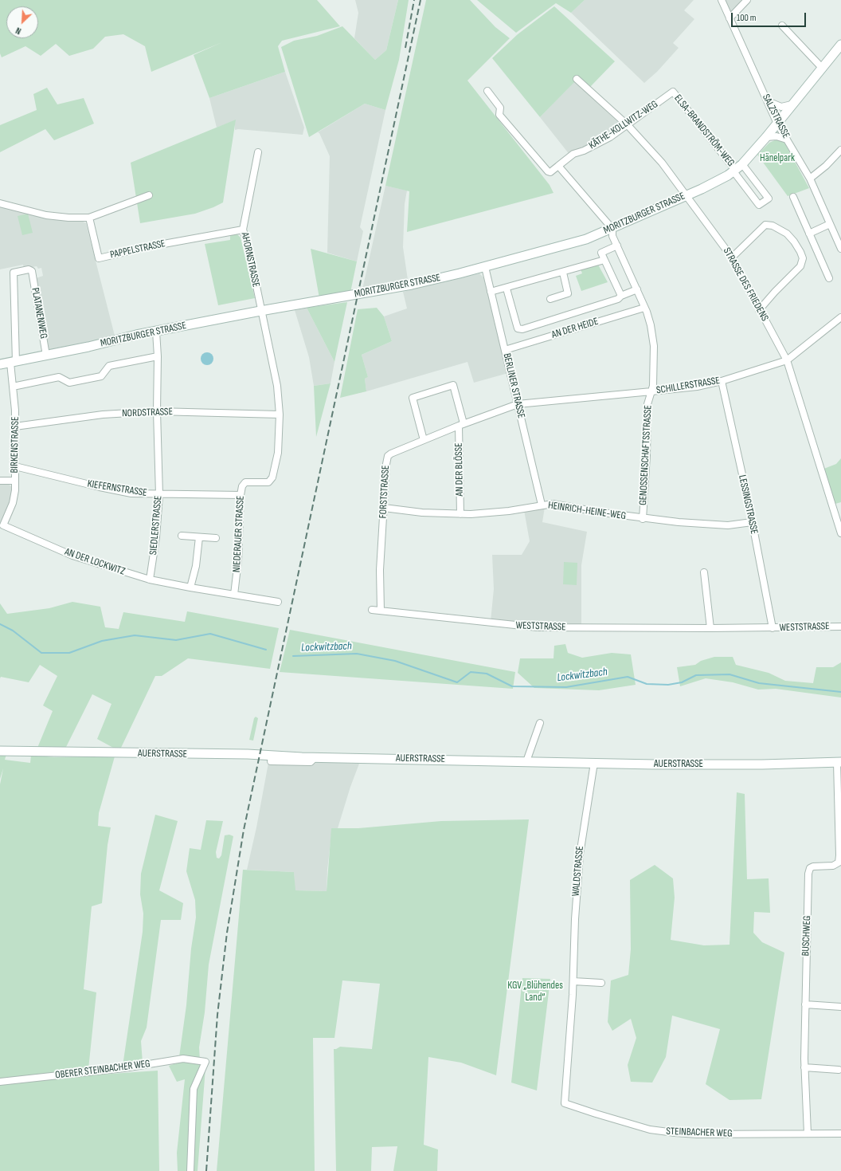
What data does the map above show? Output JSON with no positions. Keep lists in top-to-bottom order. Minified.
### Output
{"streets":{"street":["SALZSTRASSE","KÄTHE-KOLLWITZ-WEG","ELSA-BRANDSTRÖM-WEG","MORITZBURGER STRASSE","PAPPELSTRASSE","AHORNSTRASSE","STRASSE DES FRIEDENS","PLATANENWEG","AN DER HEIDE","BERLINER STRASSE","SCHILLERSTRASSE","NORDSTRASSE","BIRKENSTRASSE","GENOSSENSCHAFTSSTRASSE","AN DER BLÖSSE","KIEFERNSTRASSE","FORSTSTRASSE","LESSINGSTRASSE","HEINRICH-HEINE-WEG","SIEDLERSTRASSE","NIEDERAUER STRASSE","AN DER LOCKWITZ","WESTSTRASSE","AUERSTRASSE","WALDSTRASSE","BUSCHWEG","OBERER STEINBACHER WEG","STEINBACHER WEG"]},"crossings":[["SALZSTRASSE","MORITZBURGER STRASSE"],["KÄTHE-KOLLWITZ-WEG","ELSA-BRANDSTRÖM-WEG"],["KÄTHE-KOLLWITZ-WEG","STRASSE DES FRIEDENS"],["ELSA-BRANDSTRÖM-WEG","MORITZBURGER STRASSE"],["MORITZBURGER STRASSE","AHORNSTRASSE"],["MORITZBURGER STRASSE","STRASSE DES FRIEDENS"],["MORITZBURGER STRASSE","PLATANENWEG"],["MORITZBURGER STRASSE","BERLINER STRASSE"],["MORITZBURGER STRASSE","BIRKENSTRASSE"],["MORITZBURGER STRASSE","GENOSSENSCHAFTSSTRASSE"],["MORITZBURGER STRASSE","SIEDLERSTRASSE"],["MORITZBURGER STRASSE","NIEDERAUER STRASSE"],["PAPPELSTRASSE","AHORNSTRASSE"],["AHORNSTRASSE","NIEDERAUER STRASSE"],["STRASSE DES FRIEDENS","SCHILLERSTRASSE"],["PLATANENWEG","BIRKENSTRASSE"],["AN DER HEIDE","BERLINER STRASSE"],["AN DER HEIDE","GENOSSENSCHAFTSSTRASSE"],["BERLINER STRASSE","SCHILLERSTRASSE"],["BERLINER STRASSE","FORSTSTRASSE"],["BERLINER STRASSE","HEINRICH-HEINE-WEG"],["SCHILLERSTRASSE","GENOSSENSCHAFTSSTRASSE"],["SCHILLERSTRASSE","FORSTSTRASSE"],["SCHILLERSTRASSE","LESSINGSTRASSE"],["NORDSTRASSE","BIRKENSTRASSE"],["NORDSTRASSE","SIEDLERSTRASSE"],["NORDSTRASSE","NIEDERAUER STRASSE"],["BIRKENSTRASSE","KIEFERNSTRASSE"],["BIRKENSTRASSE","AN DER LOCKWITZ"],["GENOSSENSCHAFTSSTRASSE","HEINRICH-HEINE-WEG"],["AN DER BLÖSSE","FORSTSTRASSE"],["AN DER BLÖSSE","HEINRICH-HEINE-WEG"],["KIEFERNSTRASSE","SIEDLERSTRASSE"],["KIEFERNSTRASSE","NIEDERAUER STRASSE"],["FORSTSTRASSE","HEINRICH-HEINE-WEG"],["FORSTSTRASSE","WESTSTRASSE"],["LESSINGSTRASSE","HEINRICH-HEINE-WEG"],["LESSINGSTRASSE","WESTSTRASSE"],["SIEDLERSTRASSE","AN DER LOCKWITZ"],["NIEDERAUER STRASSE","AN DER LOCKWITZ"],["AUERSTRASSE","WALDSTRASSE"],["AUERSTRASSE","BUSCHWEG"],["WALDSTRASSE","STEINBACHER WEG"],["BUSCHWEG","STEINBACHER WEG"]],"water":["Lockwitzbach"],"parks":["Hänelpark","KGV „Blühendes Land“"],"scale_bar":"100 m","north":"bottom left"}
